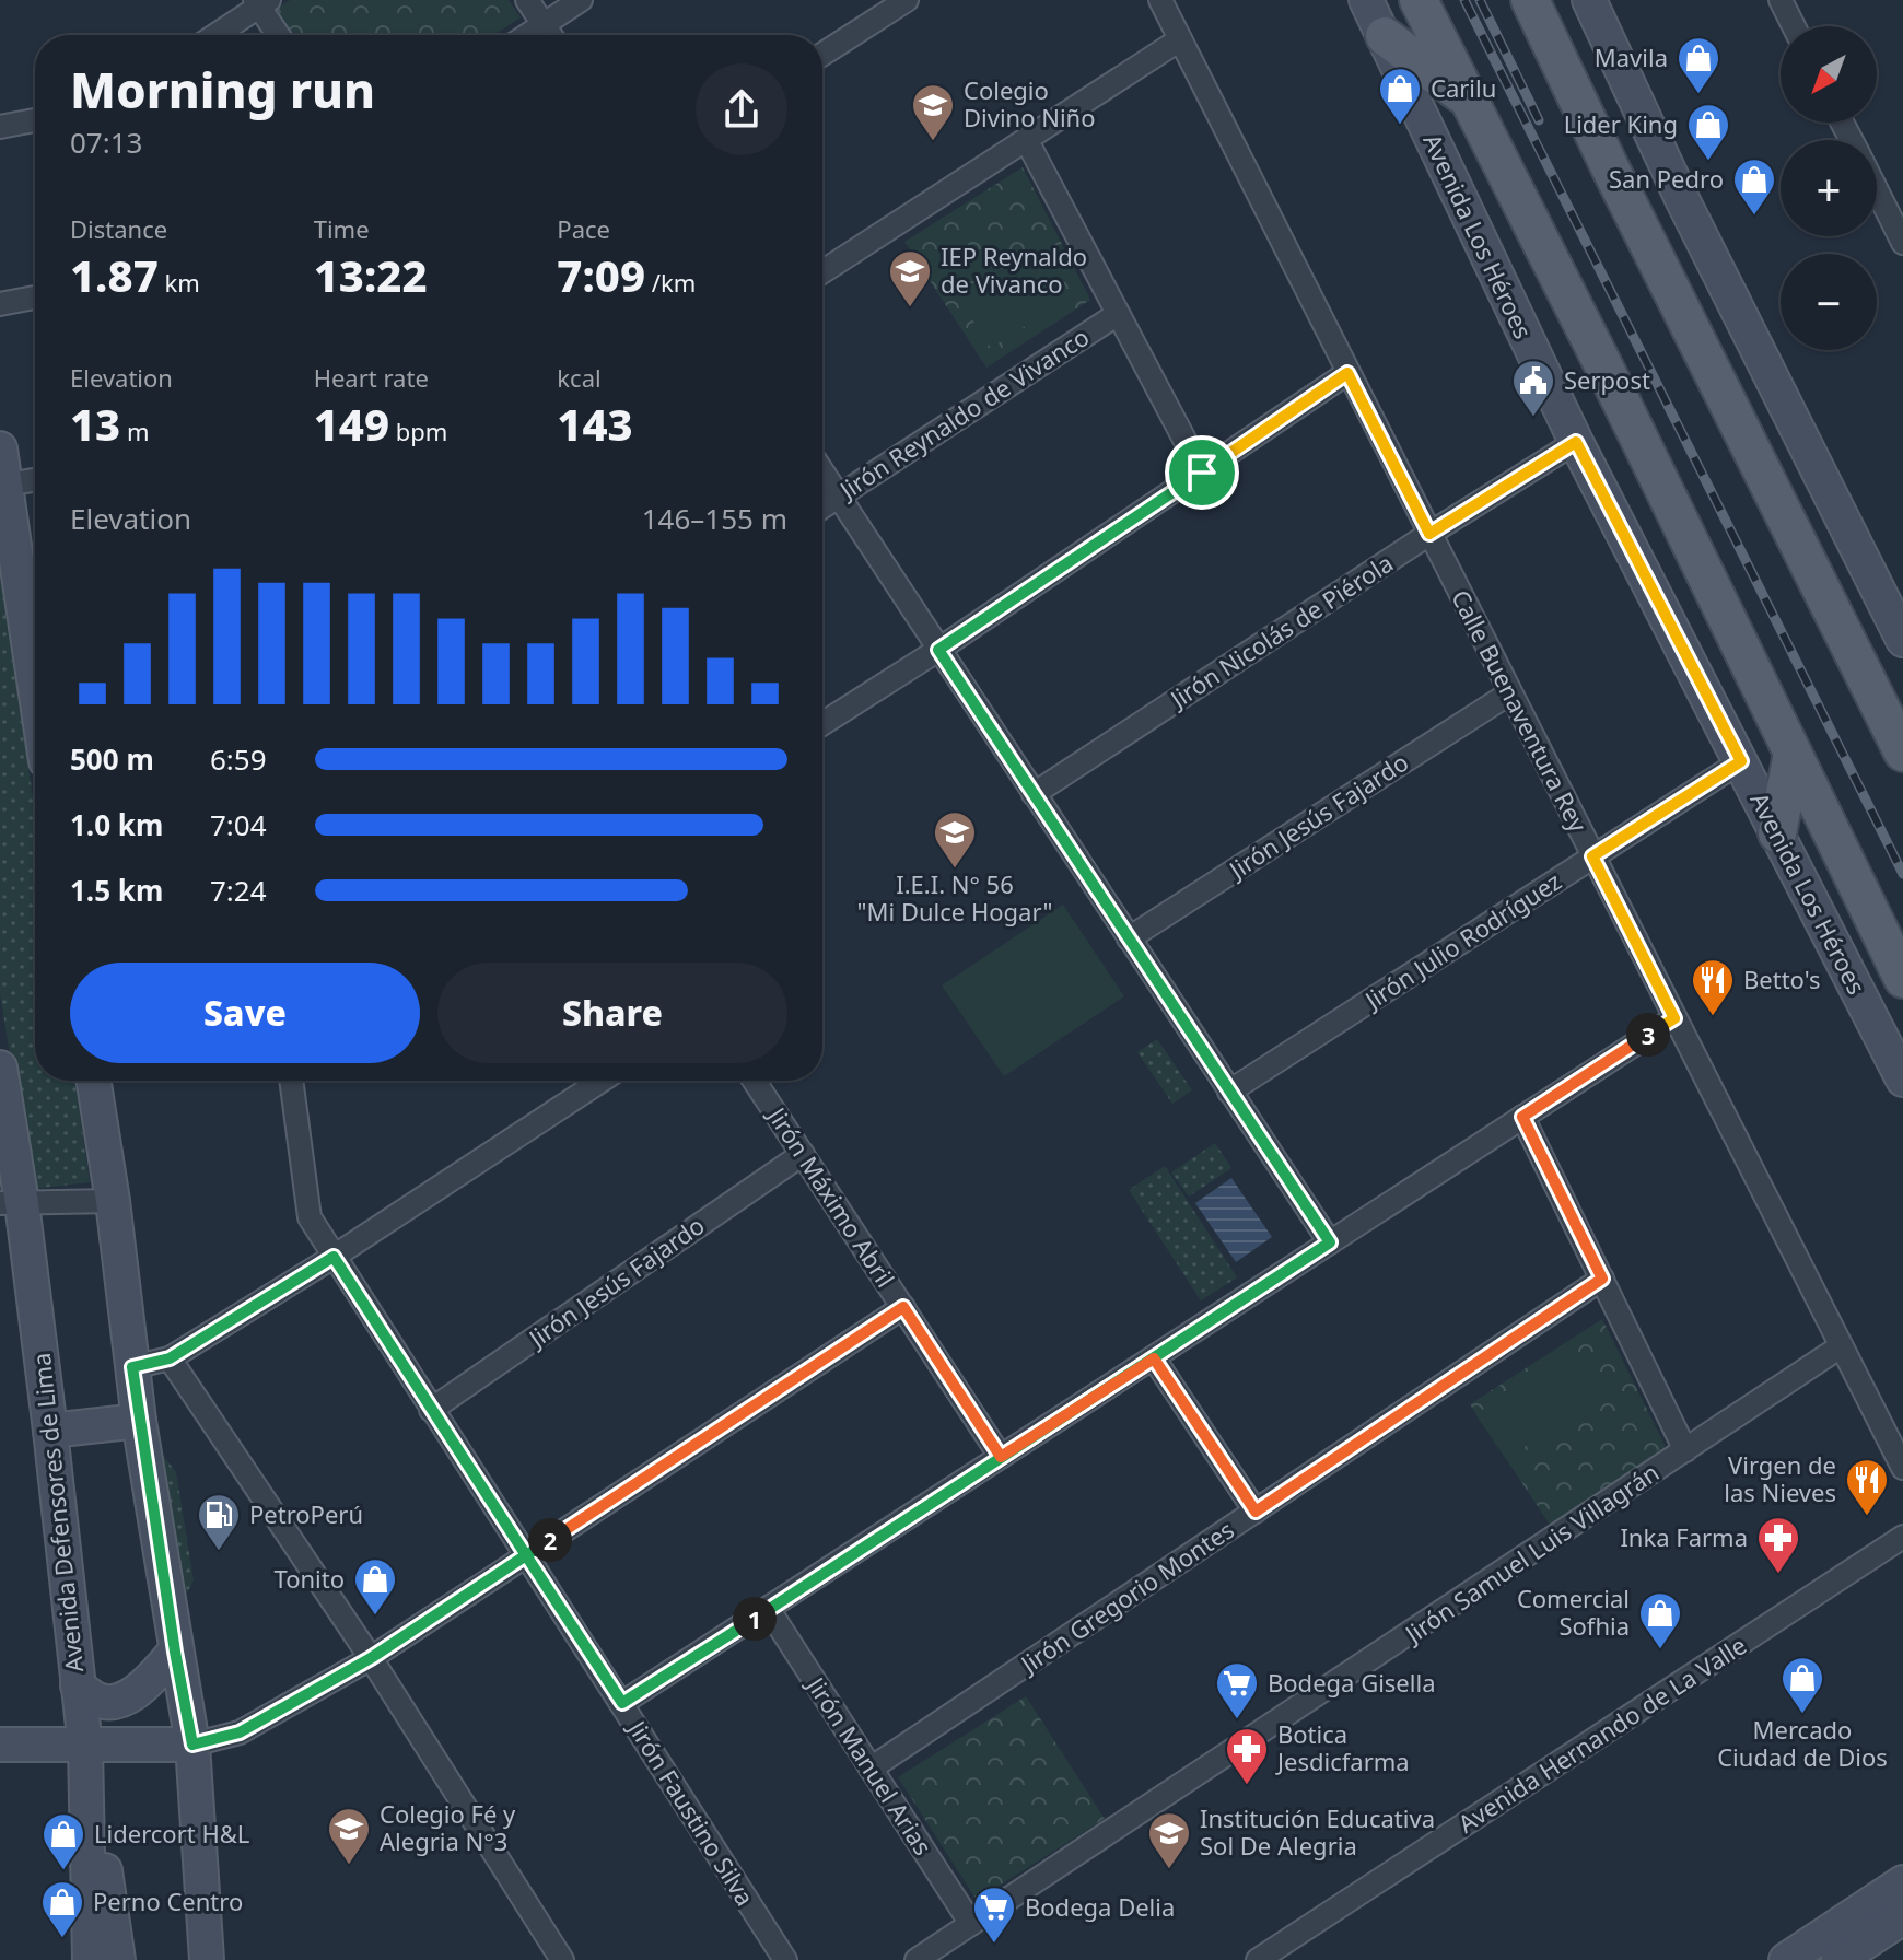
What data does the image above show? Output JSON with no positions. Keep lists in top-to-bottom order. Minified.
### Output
{"streets":{"main road":["Avenida Los Héroes","Avenida Defensores de Lima"],"street":["Jirón Reynaldo de Vivanco","Jirón Nicolás de Piérola","Calle Buenaventura Rey","Jirón Jesús Fajardo","Jirón Julio Rodríguez","Jirón Máximo Abril","Jirón Samuel Luis Villagrán","Jirón Gregorio Montes","Avenida Hernando de La Valle","Jirón Manuel Arias","Jirón Faustino Silva"]},"crossings":[["Avenida Los Héroes","Jirón Nicolás de Piérola"],["Avenida Los Héroes","Jirón Julio Rodríguez"],["Jirón Nicolás de Piérola","Calle Buenaventura Rey"],["Calle Buenaventura Rey","Jirón Jesús Fajardo"],["Calle Buenaventura Rey","Jirón Julio Rodríguez"],["Calle Buenaventura Rey","Jirón Samuel Luis Villagrán"],["Jirón Jesús Fajardo","Jirón Máximo Abril"],["Jirón Jesús Fajardo","Jirón Faustino Silva"],["Jirón Samuel Luis Villagrán","Jirón Manuel Arias"],["Jirón Gregorio Montes","Jirón Manuel Arias"]],"places":{"shop":["Mavila","Carilu","Lider King","San Pedro","Tonito","Comercial Sofhia","Mercado Ciudad de Dios","Lidercort H&L","Perno Centro"],"school or university":["Colegio Divino Niño","IEP Reynaldo de Vivanco","I.E.I. N° 56 \"Mi Dulce Hogar\"","Colegio Fé y Alegria N°3","Institución Educativa Sol De Alegria"],"public building":["Serpost"],"restaurant":["Betto's","Virgen de las Nieves"],"fuel station":["PetroPerú"],"pharmacy":["Inka Farma","Botica Jesdicfarma"],"supermarket":["Bodega Gisella","Bodega Delia"]},"north":"bottom left","page":{"map_buttons":["+","−"],"heading":["Morning run","07:13"],"stats":[["Distance","1.87 km"],["Time","13:22"],["Pace","7:09 /km"],["Elevation","13 m"],["Heart rate","149 bpm"],["kcal","143"]],"chart":["Elevation","146–155 m"],"list":[{"name":"500 m","note":"6:59"},{"name":"1.0 km","note":"7:04"},{"name":"1.5 km","note":"7:24"}],"buttons":["Save","Share"],"pins":["3","2","1"]}}
